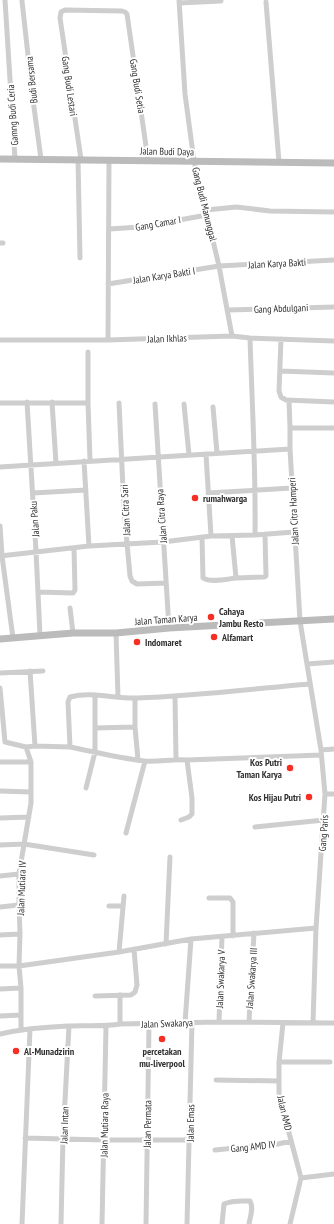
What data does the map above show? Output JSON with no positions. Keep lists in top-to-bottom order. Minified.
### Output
{"streets":{"street":["Budi Bersama","Gang Budi Lestari","Gang Budi Setia","Gamng Budi Ceria","Jalan Budi Daya","Gang Budi Manunggal","Gang Camar I","Jalan Karya Bakti","Jalan Karya Bakti I","Gang Abdulgani","Jalan Ikhlas","Jalan Citra Sari","Jalan Citra Hamperi","Jalan Citra Raya","Jalan Paku","Jalan Taman Karya","Gang Paris","Jalan Mutiara IV","Jalan Swakarya III","Jalan Swakarya V","Jalan Swakarya","Jalan AMD","Jalan Emas","Jalan Permata","Jalan Intan","Jalan Mutiara Raya","Gang AMD IV"]},"crossings":[["Budi Bersama","Jalan Budi Daya"],["Gang Budi Lestari","Gang Budi Setia"],["Gang Budi Lestari","Jalan Budi Daya"],["Gang Budi Setia","Jalan Budi Daya"],["Gamng Budi Ceria","Jalan Budi Daya"],["Jalan Budi Daya","Gang Budi Manunggal"],["Gang Budi Manunggal","Gang Camar I"],["Gang Budi Manunggal","Jalan Karya Bakti"],["Gang Budi Manunggal","Jalan Karya Bakti I"],["Gang Budi Manunggal","Gang Abdulgani"],["Gang Budi Manunggal","Jalan Ikhlas"],["Jalan Karya Bakti","Jalan Karya Bakti I"],["Jalan Citra Sari","Jalan Citra Raya"],["Jalan Citra Hamperi","Jalan Taman Karya"],["Jalan Citra Hamperi","Gang Paris"],["Jalan Citra Raya","Jalan Taman Karya"],["Jalan Paku","Jalan Taman Karya"],["Jalan Taman Karya","Gang Paris"],["Gang Paris","Jalan Swakarya"],["Jalan Mutiara IV","Jalan Swakarya"],["Jalan Swakarya III","Jalan Swakarya"],["Jalan Swakarya V","Jalan Swakarya"],["Jalan Swakarya","Jalan AMD"],["Jalan Swakarya","Jalan Emas"],["Jalan Swakarya","Jalan Permata"],["Jalan Swakarya","Jalan Intan"],["Jalan Swakarya","Jalan Mutiara Raya"],["Jalan AMD","Gang AMD IV"]],"places":["rumahwarga","Cahaya Jambu Resto","Alfamart","Indomaret","Kos Putri Taman Karya","Kos Hijau Putri","percetakan mu-liverpool","Al-Munadzirin"]}
